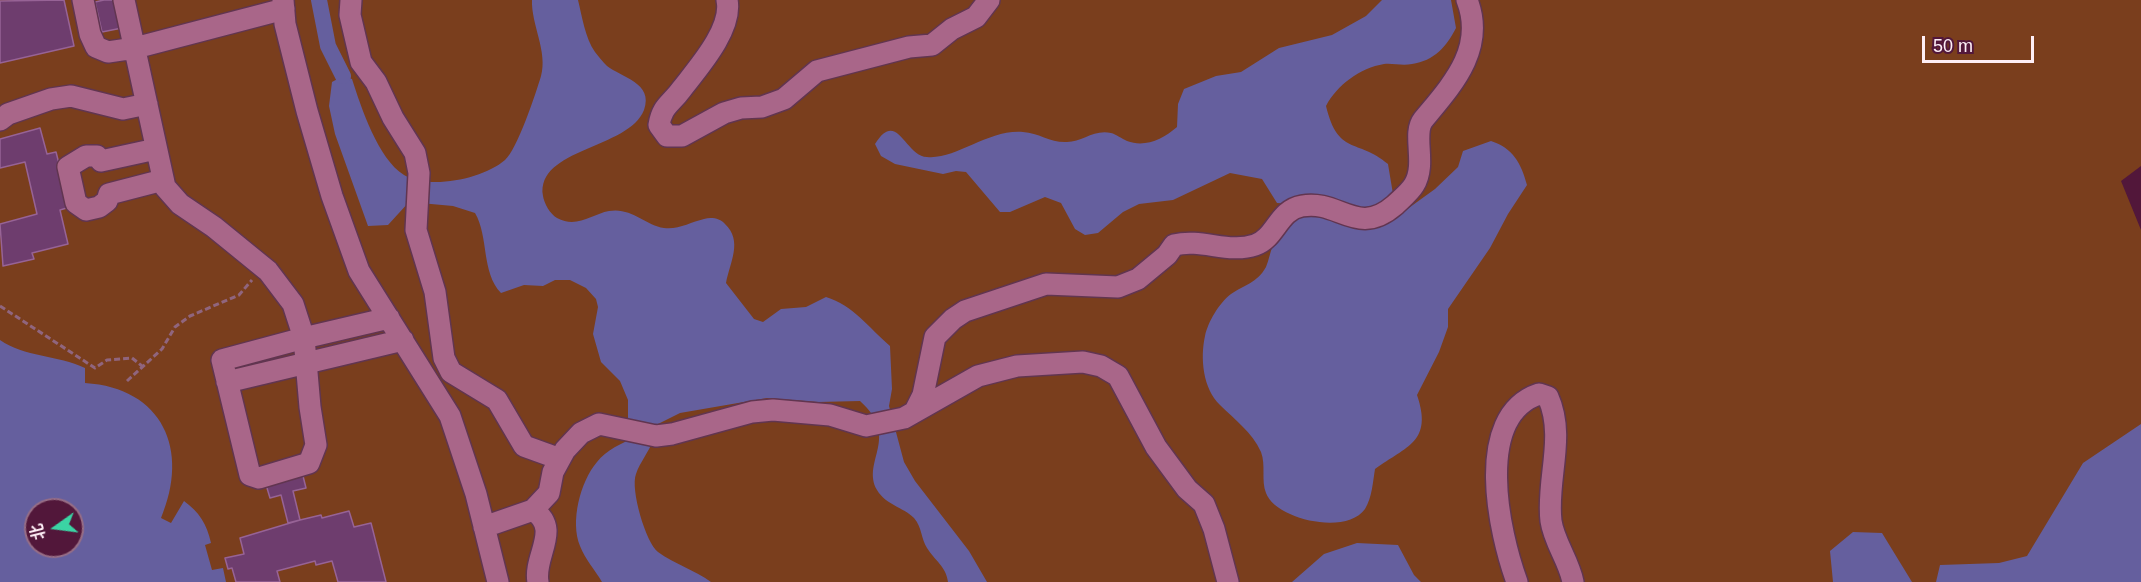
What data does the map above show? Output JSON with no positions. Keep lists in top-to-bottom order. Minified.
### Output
{"scale_bar":"50 m","north":"left"}
